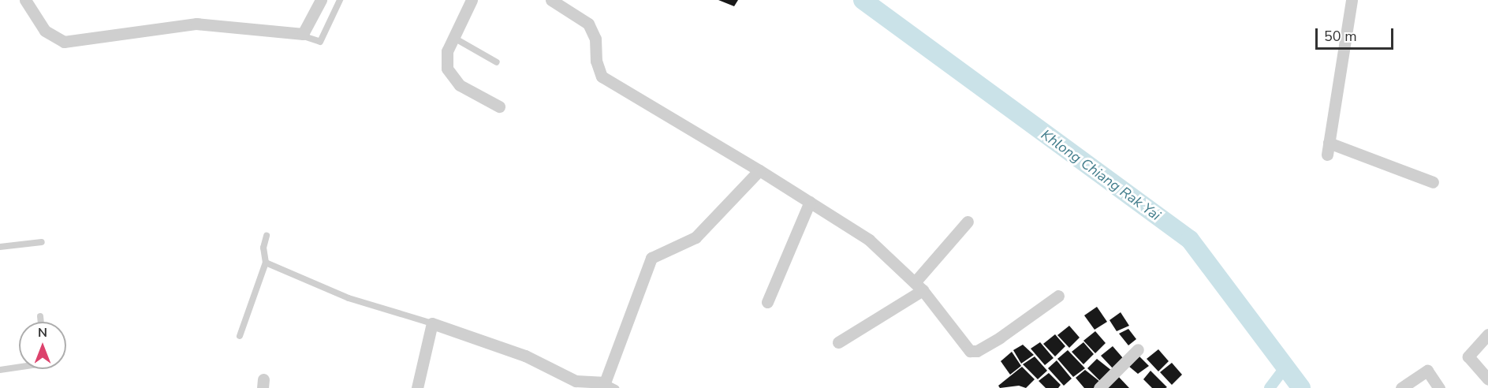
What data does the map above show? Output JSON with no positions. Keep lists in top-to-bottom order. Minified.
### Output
{"water":["Khlong Chiang Rak Yai"],"scale_bar":"50 m","north":"top"}
